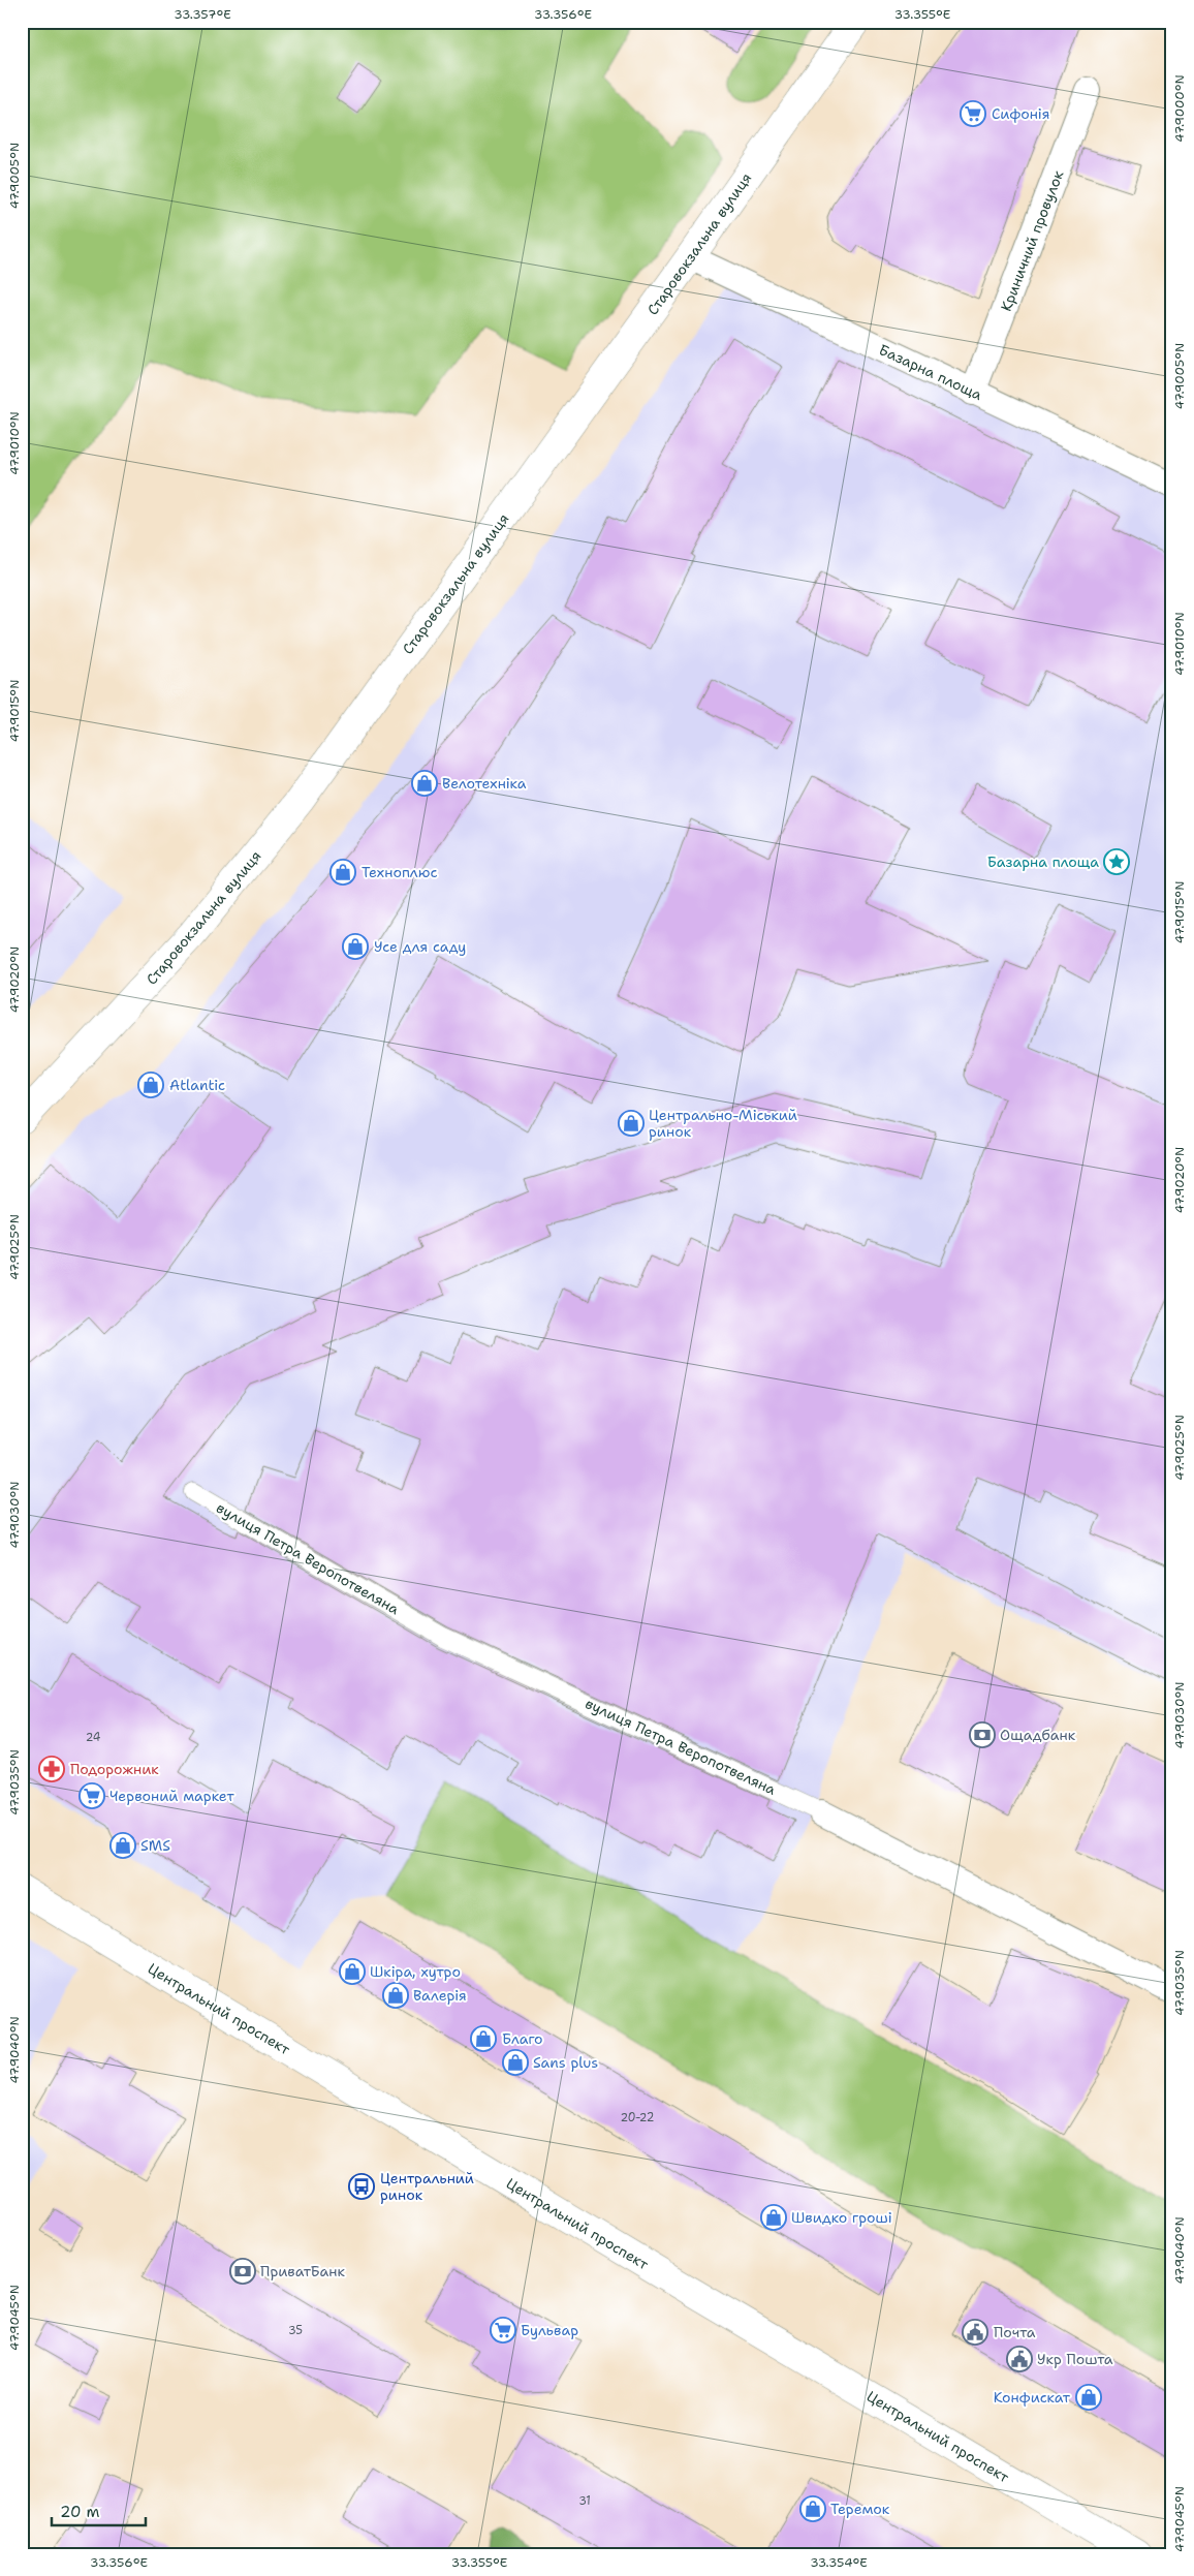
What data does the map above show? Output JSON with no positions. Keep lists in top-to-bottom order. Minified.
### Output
{"streets":{"main road":["Старовокзальна вулиця","Центральний проспект"],"street":["Криничний провулок","Базарна площа","вулиця Петра Веропотвеляна"]},"crossings":[["Криничний провулок","Базарна площа"],["Старовокзальна вулиця","Базарна площа"]],"places":{"supermarket":["Сифонія","Червоний маркет","Бульвар"],"shop":["Велотехніка","Техноплюс","Усе для саду","Atlantic","Центрально-Міський ринок","SMS","Шкіра, хутро","Валерія","Благо","Sans plus","Швидко гроші","Конфискат","Теремок"],"place":["Базарна площа"],"bank":["Ощадбанк","ПриватБанк"],"pharmacy":["Подорожник"],"bus stop":["Центральний ринок"],"public building":["Почта","Укр Пошта"]},"house_numbers":["24","20-22","35","31"],"scale_bar":"20 m","coordinates":["33.357°E","33.356°E","33.355°E","47.9000°N","47.9005°N","47.9010°N","47.9015°N","47.9020°N","47.9025°N","47.9030°N","47.9035°N","47.9040°N","47.9045°N","33.354°E"]}
